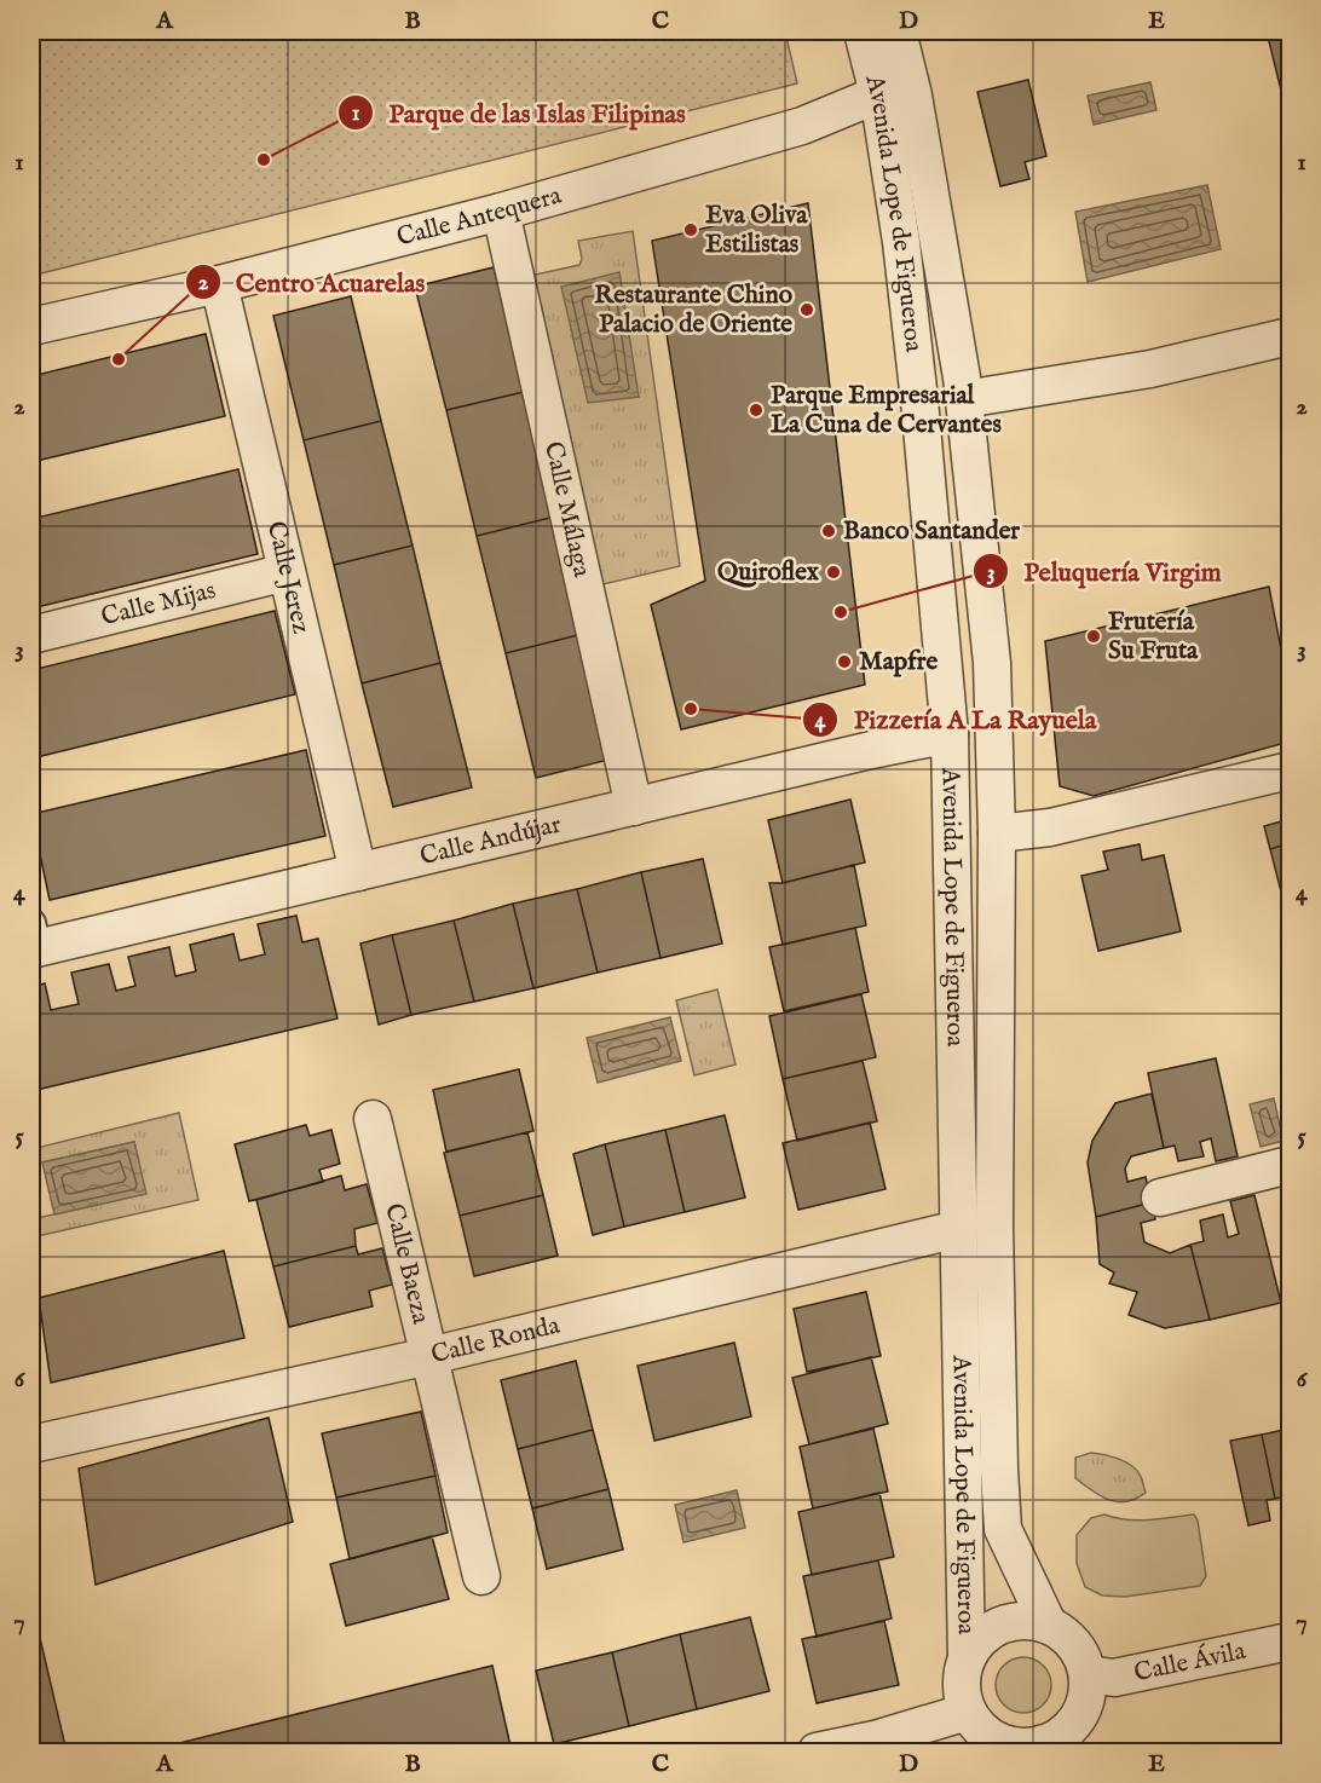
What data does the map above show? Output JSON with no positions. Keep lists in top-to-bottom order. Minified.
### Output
{"streets":{"street":["Avenida Lope de Figueroa","Calle Antequera","Calle Málaga","Calle Jerez","Calle Mijas","Calle Andújar","Calle Baeza","Calle Ronda","Calle Ávila"]},"crossings":[["Avenida Lope de Figueroa","Calle Antequera"],["Avenida Lope de Figueroa","Calle Andújar"],["Avenida Lope de Figueroa","Calle Ronda"],["Avenida Lope de Figueroa","Calle Ávila"],["Calle Antequera","Calle Málaga"],["Calle Antequera","Calle Jerez"],["Calle Málaga","Calle Andújar"],["Calle Jerez","Calle Mijas"],["Calle Jerez","Calle Andújar"],["Calle Baeza","Calle Ronda"]],"places":["Parque de las Islas Filipinas","Eva Oliva Estilistas","Restaurante Chino Palacio de Oriente","Centro Acuarelas","Parque Empresarial La Cuna de Cervantes","Banco Santander","Quiroflex","Peluquería Virgim","Frutería Su Fruta","Mapfre","Pizzería A La Rayuela"],"grid":{"columns":["A","B","C","D","E"],"rows":["1","2","3","4","5","6","7"]}}
